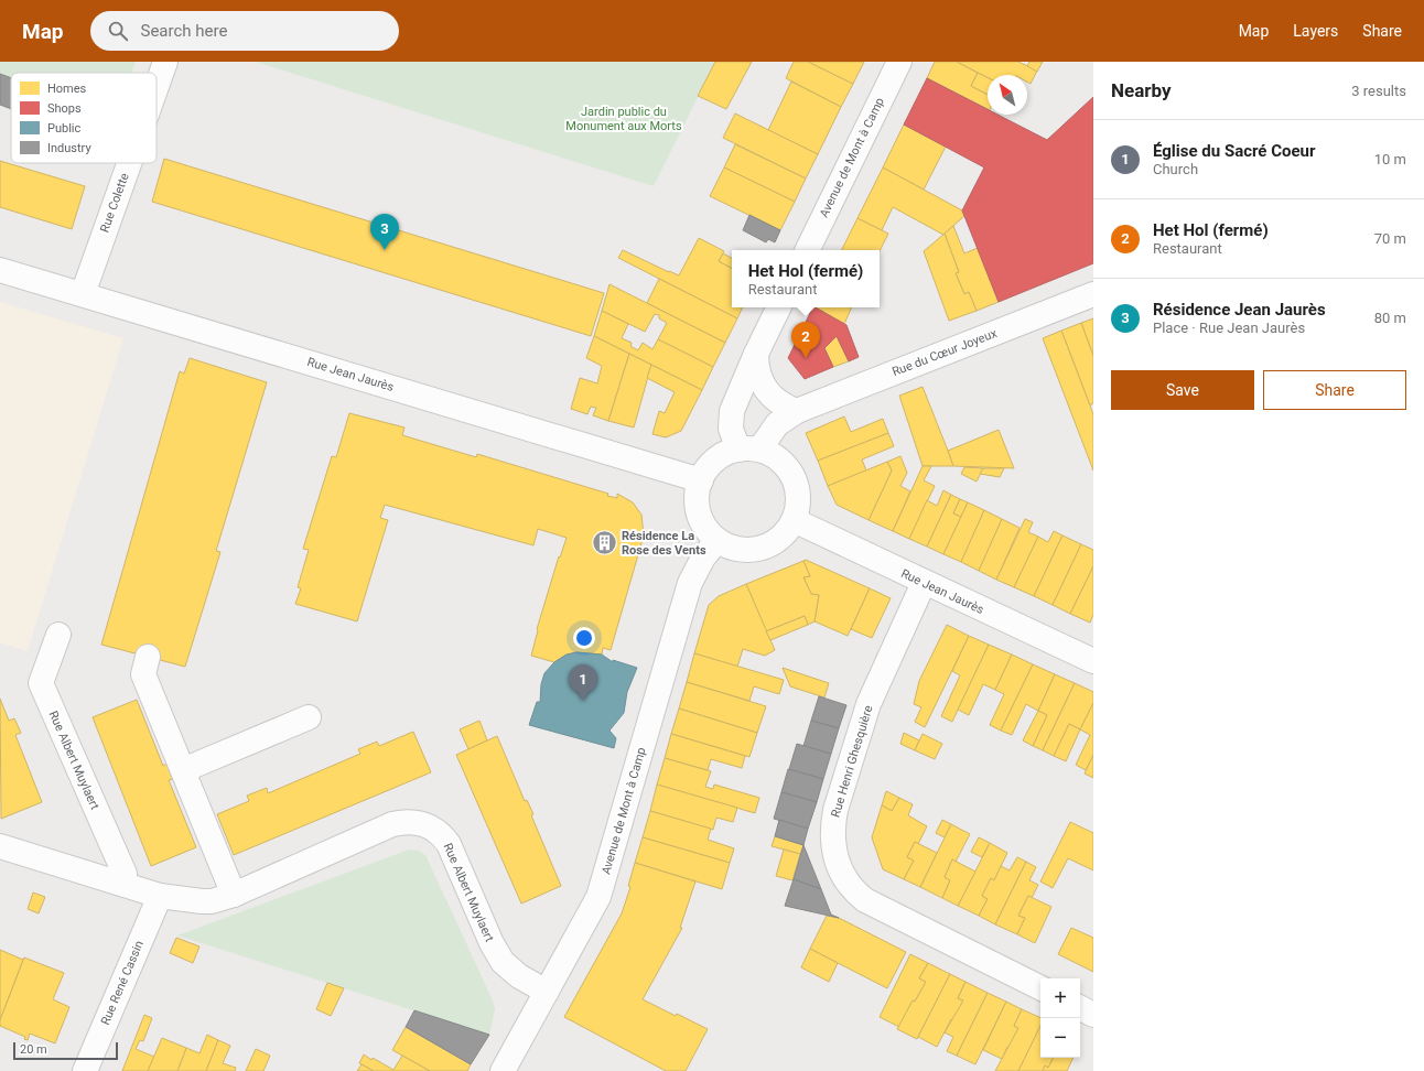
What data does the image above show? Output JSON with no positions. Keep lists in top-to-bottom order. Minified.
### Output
{"streets":{"street":["Avenue de Mont à Camp","Rue Colette","Rue du Cœur Joyeux","Rue Jean Jaurès","Rue Albert Muylaert","Rue Henri Ghesquière","Rue René Cassin"]},"crossings":[["Avenue de Mont à Camp","Rue du Cœur Joyeux"],["Avenue de Mont à Camp","Rue Jean Jaurès"],["Avenue de Mont à Camp","Rue Albert Muylaert"],["Rue Colette","Rue Jean Jaurès"],["Rue du Cœur Joyeux","Rue Jean Jaurès"],["Rue Jean Jaurès","Rue Henri Ghesquière"],["Rue Albert Muylaert","Rue René Cassin"]],"parks":["Jardin public du Monument aux Morts"],"places":{"building":["Résidence La Rose des Vents"]},"legend":["Homes","Shops","Public","Industry"],"scale_bar":"20 m","north":"top left","page":{"header":"Map","search":"Search here","nav":["Map","Layers","Share"],"heading":["Nearby","3 results"],"list":[{"mark":"1","name":"Église du Sacré Coeur","note":"Church","value":"10 m"},{"mark":"2","name":"Het Hol (fermé)","note":"Restaurant","value":"70 m"},{"mark":"3","name":"Résidence Jean Jaurès","note":"Place · Rue Jean Jaurès","value":"80 m"}],"pins":["3","2","1"],"popup":["Het Hol (fermé)","Restaurant"],"buttons":["Save","Share"],"map_buttons":["+","−"],"scale":"20 m"}}
